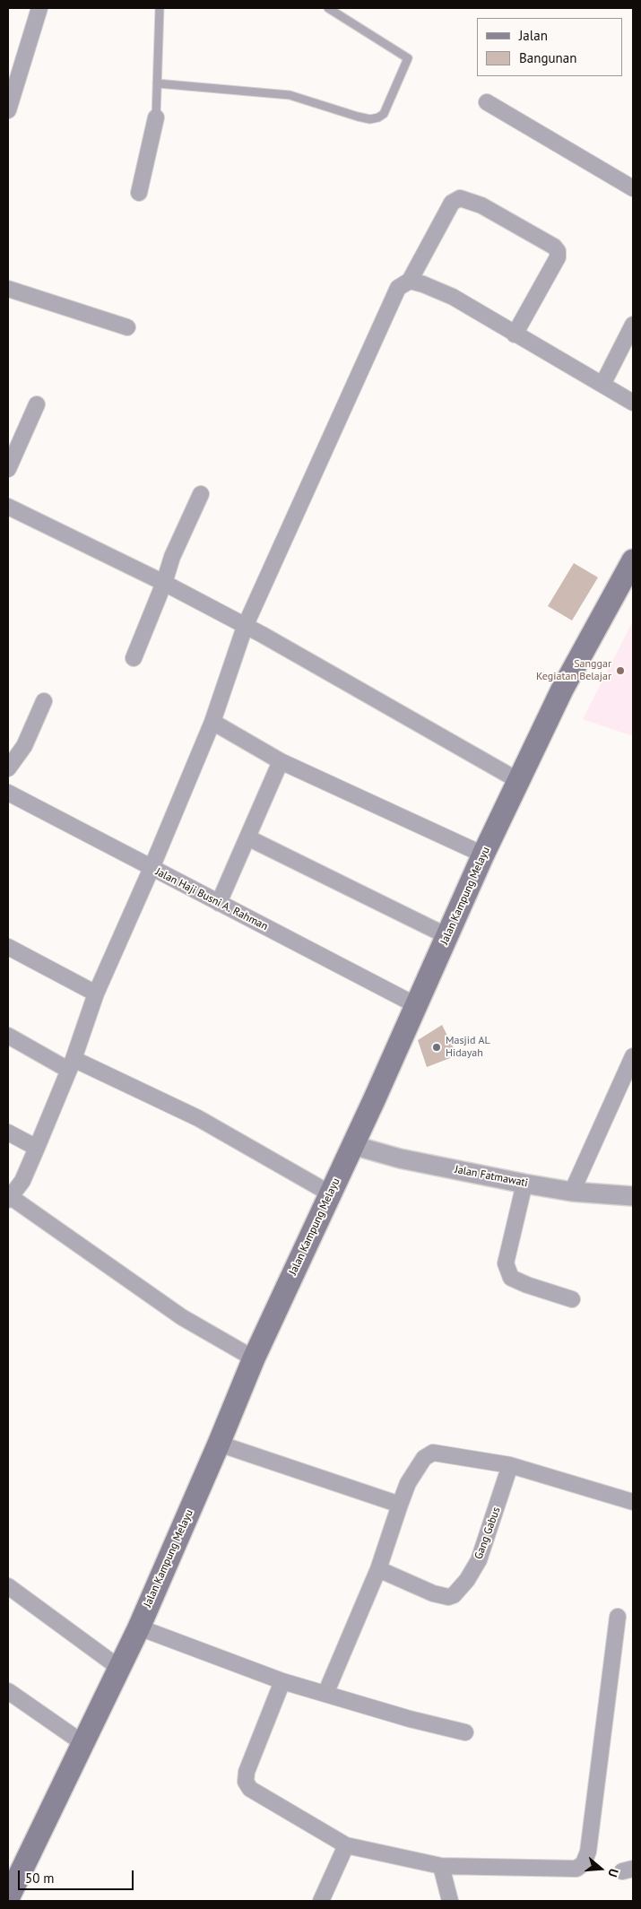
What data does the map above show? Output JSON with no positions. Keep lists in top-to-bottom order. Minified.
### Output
{"streets":{"main road":["Jalan Kampung Melayu"],"street":["Jalan Haji Busni A. Rahman","Jalan Fatmawati","Gang Gabus"]},"crossings":[["Jalan Kampung Melayu","Jalan Haji Busni A. Rahman"],["Jalan Kampung Melayu","Jalan Fatmawati"]],"places":["Sanggar Kegiatan Belajar","Masjid AL Hidayah"],"legend":["Jalan","Bangunan"],"scale_bar":"50 m","north":"right"}
